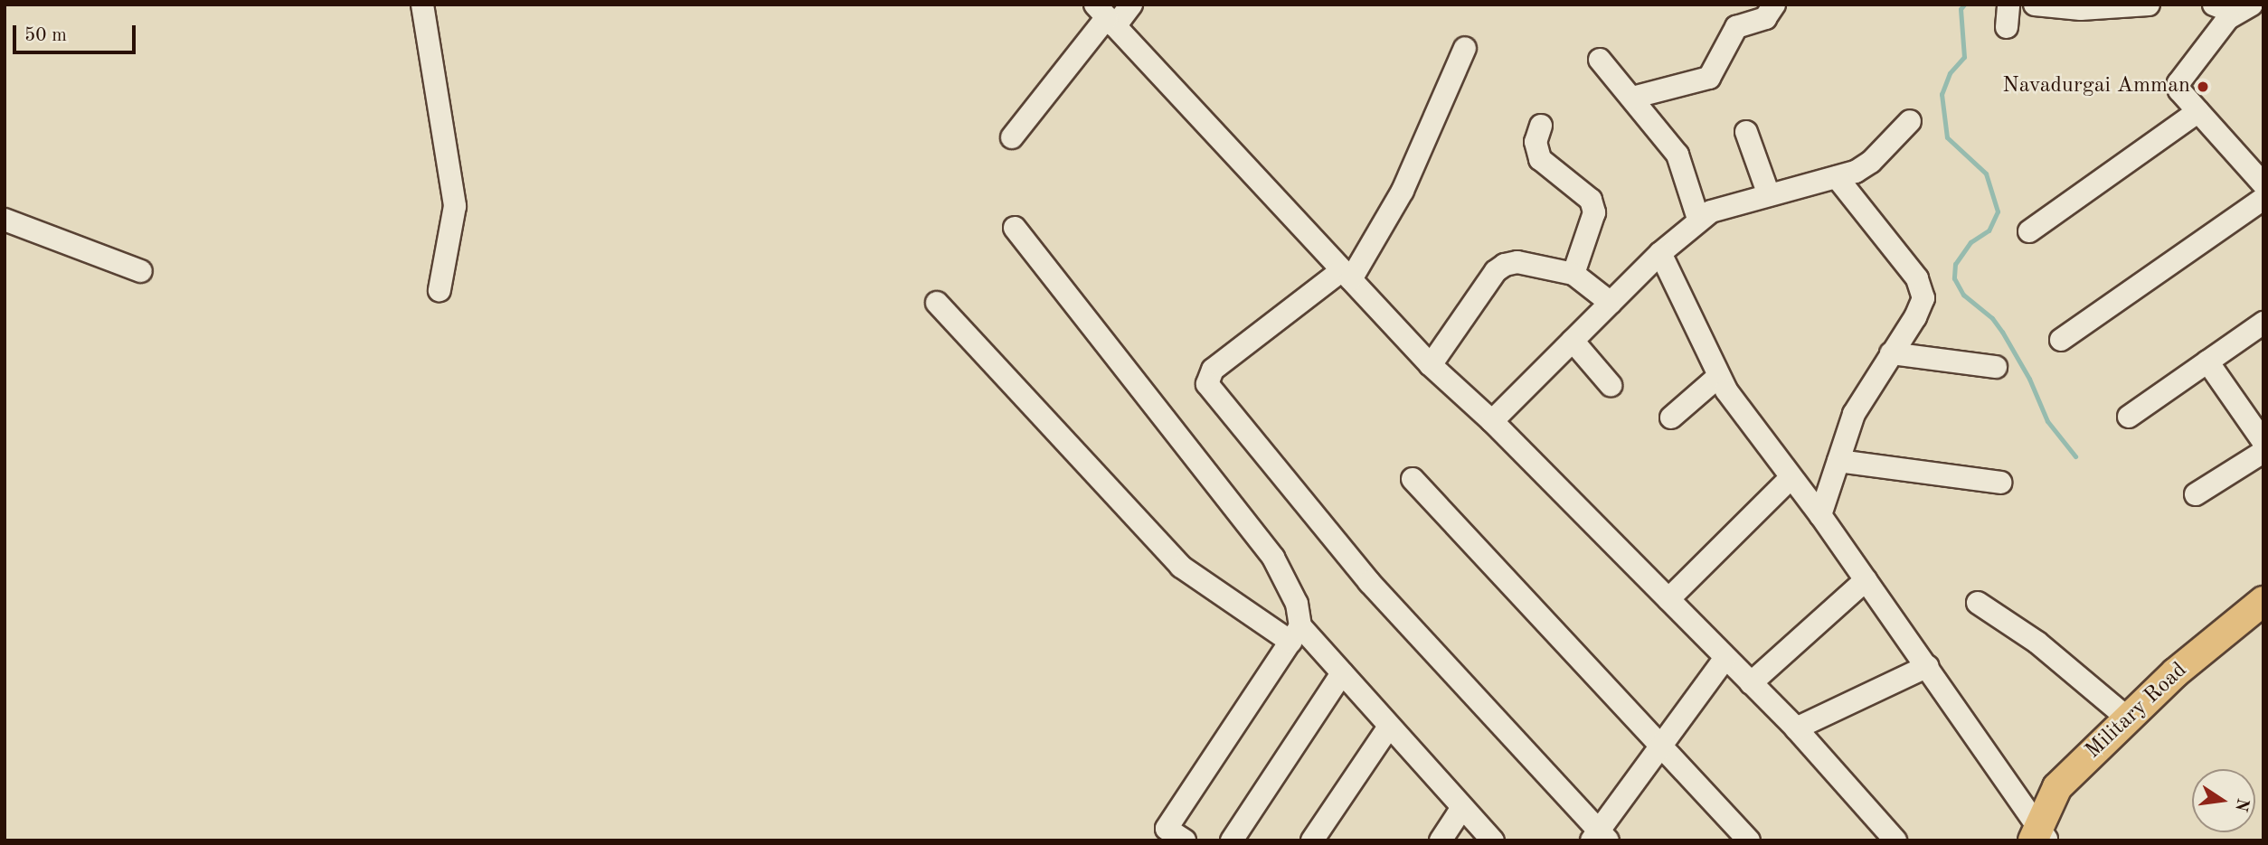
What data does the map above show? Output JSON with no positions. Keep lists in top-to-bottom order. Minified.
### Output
{"streets":{"main road":["Military Road"]},"places":["Navadurgai Amman"],"scale_bar":"50 m","north":"right"}
